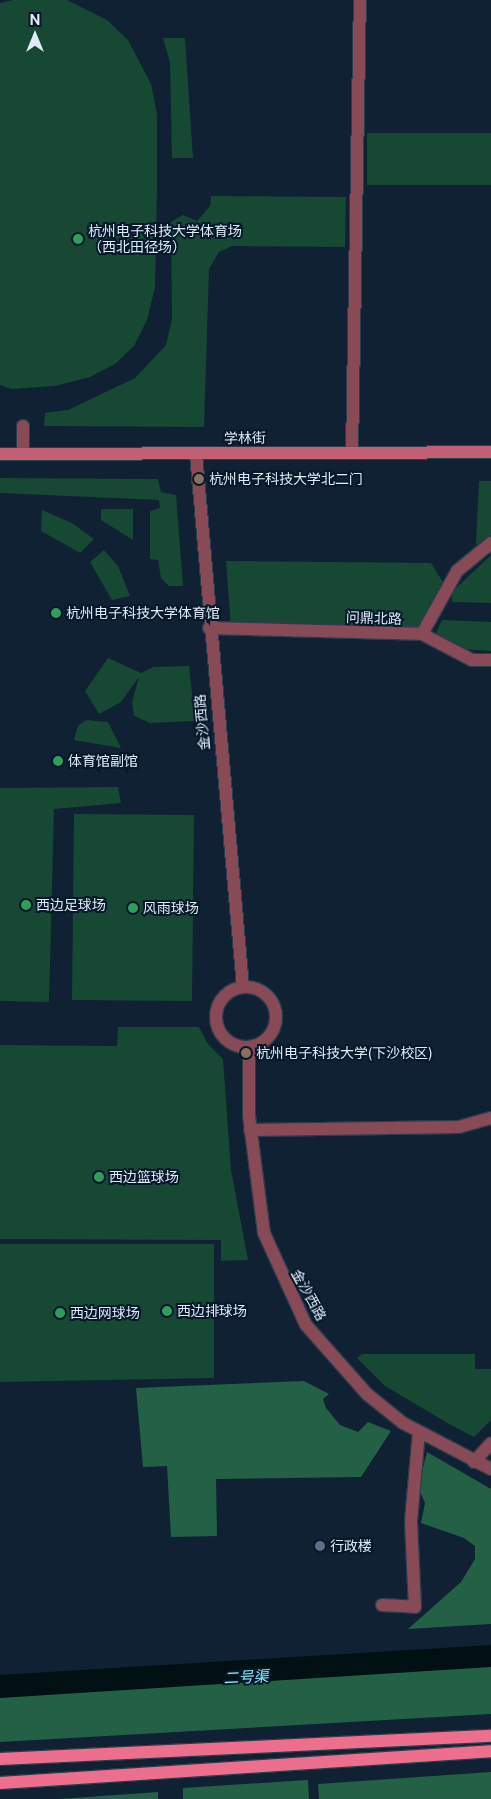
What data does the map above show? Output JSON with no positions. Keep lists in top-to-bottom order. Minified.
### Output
{"streets":{"main road":["学林街"],"street":["问鼎北路","金沙西路"]},"crossings":[["学林街","金沙西路"],["问鼎北路","金沙西路"]],"water":["二号渠"],"places":["杭州电子科技大学体育场 （西北田径场）","杭州电子科技大学北二门","杭州电子科技大学体育馆","体育馆副馆","西边足球场","风雨球场","杭州电子科技大学(下沙校区)","西边篮球场","西边排球场","西边网球场","行政楼"],"north":"top"}
